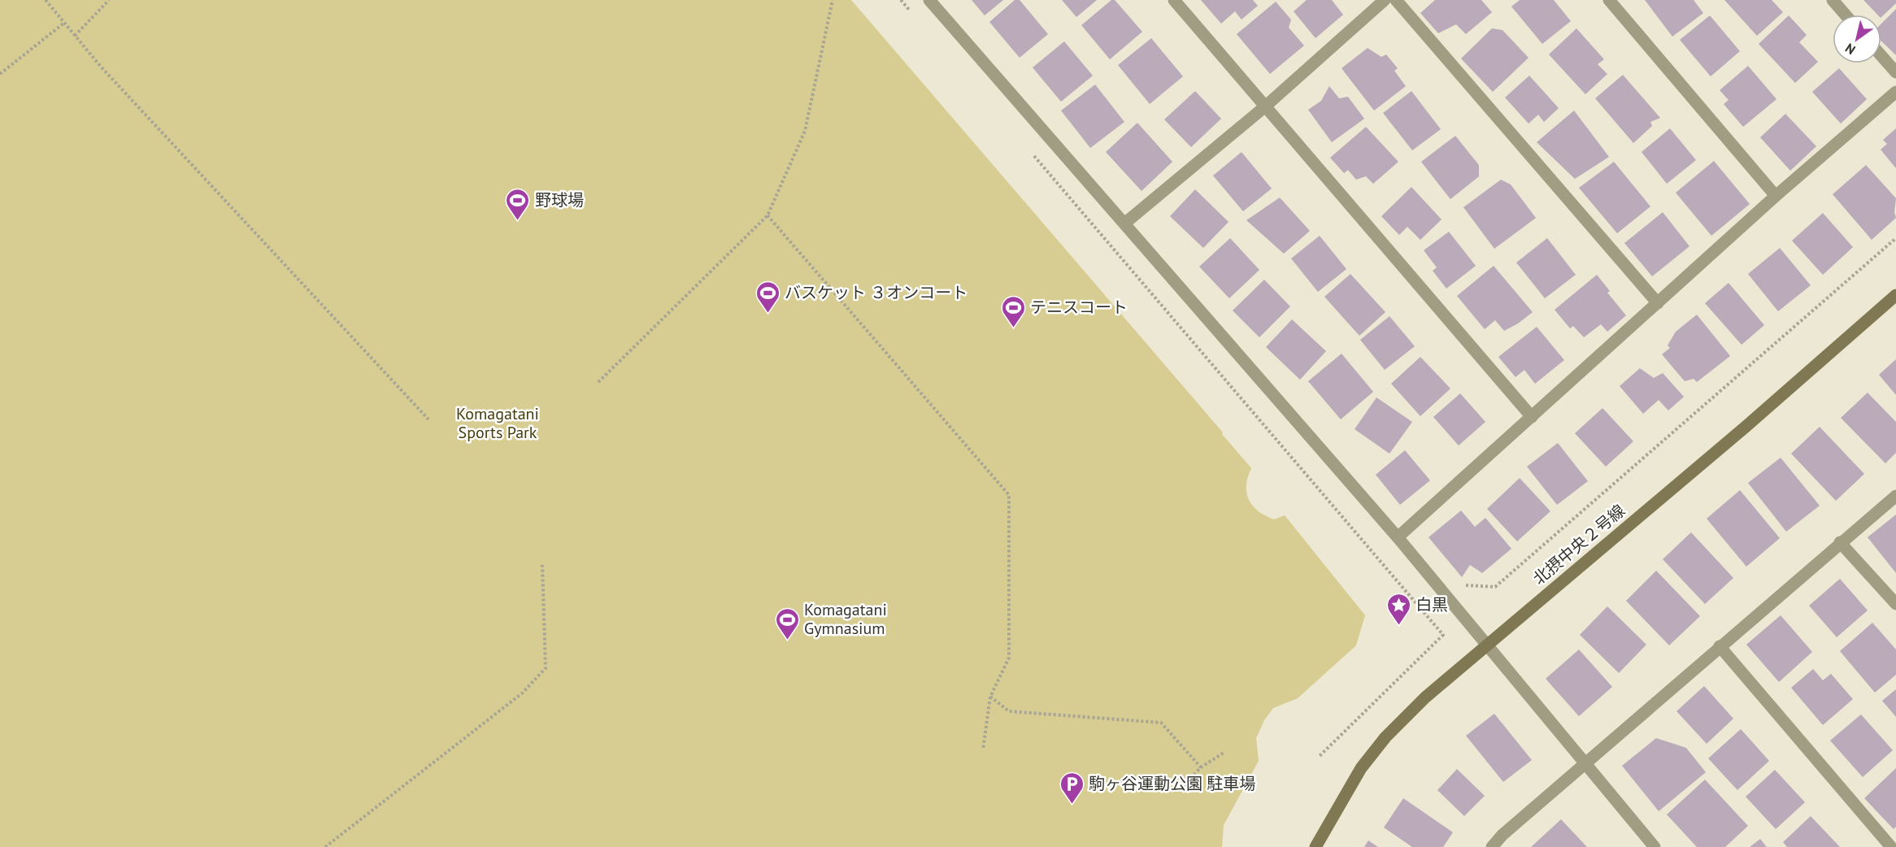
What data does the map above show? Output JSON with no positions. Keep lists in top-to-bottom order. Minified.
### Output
{"streets":{"street":["北摂中央２号線"]},"parks":["Komagatani Sports Park"],"places":{"sports":["野球場","バスケット ３オンコート","テニスコート","Komagatani Gymnasium"],"place":["白黒"],"parking":["駒ヶ谷運動公園 駐車場"]},"north":"bottom left"}
